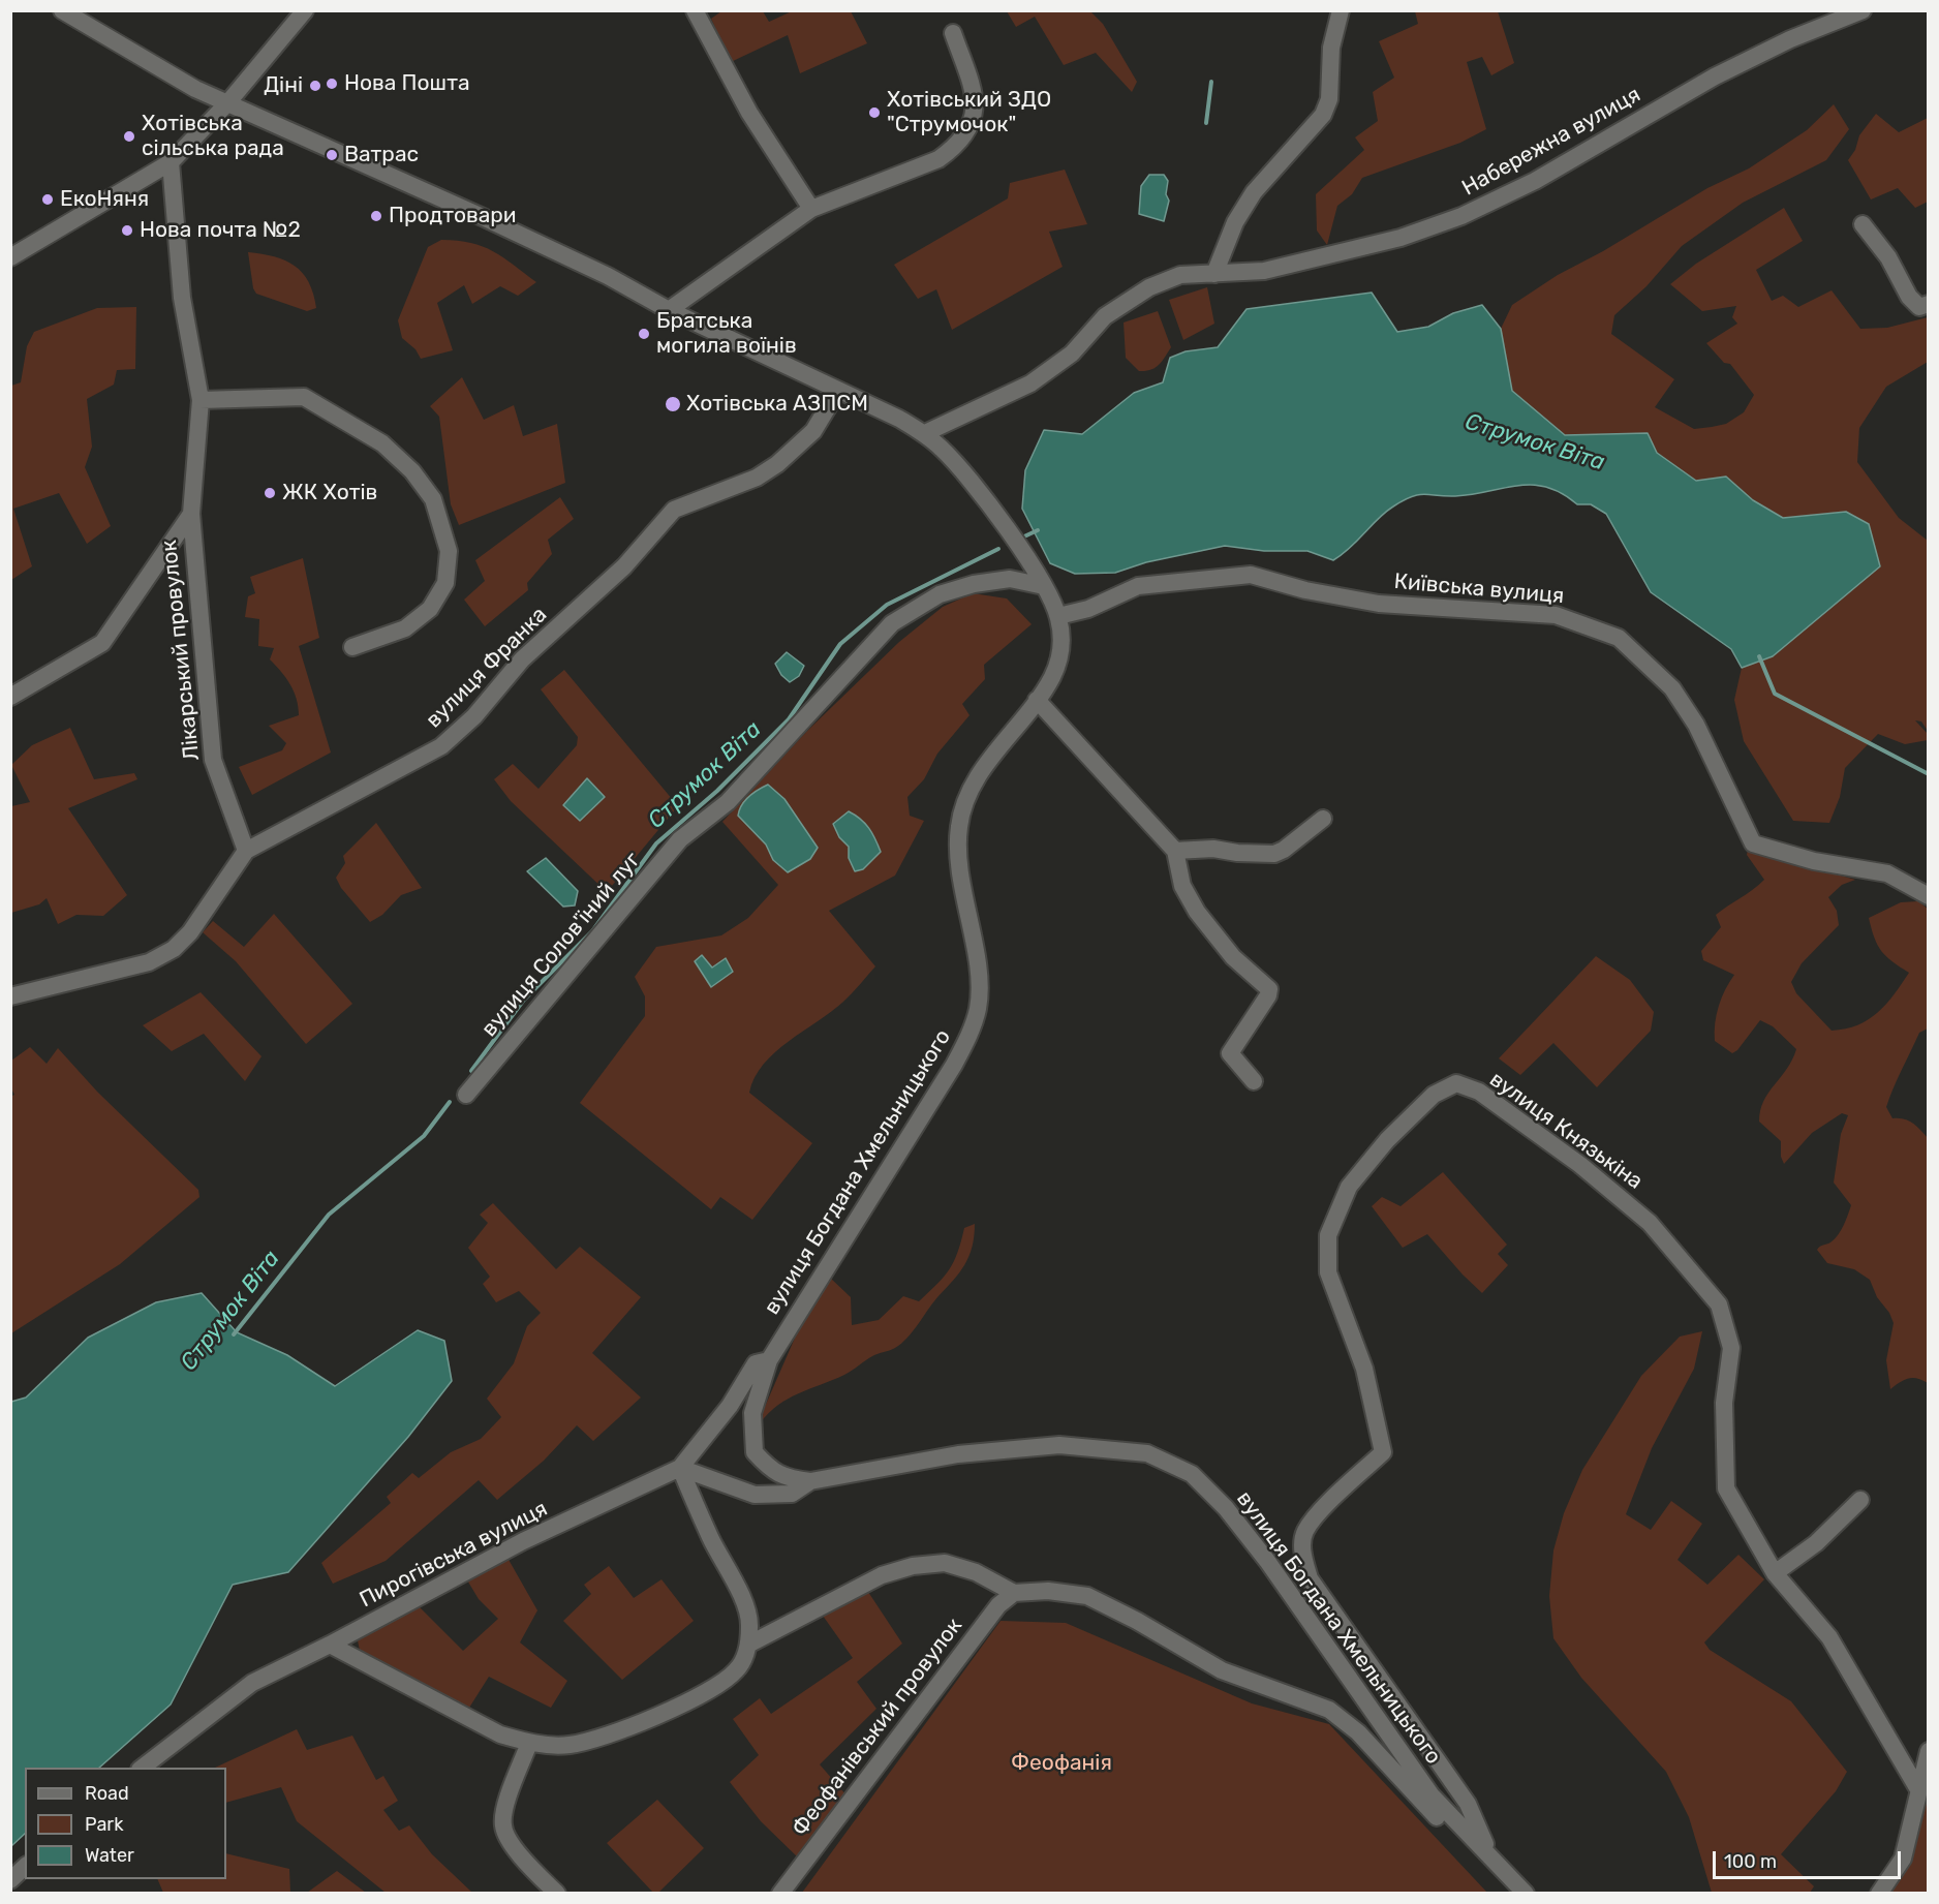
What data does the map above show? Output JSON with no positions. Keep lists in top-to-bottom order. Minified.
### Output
{"streets":{"street":["Набережна вулиця","Київська вулиця","Лікарський провулок","вулиця Франка","вулиця Солов'їний луг","вулиця Князькіна","вулиця Богдана Хмельницького","Пирогівська вулиця","Феофанівський провулок"]},"crossings":[["Набережна вулиця","вулиця Богдана Хмельницького"],["Київська вулиця","вулиця Богдана Хмельницького"],["Лікарський провулок","вулиця Франка"],["вулиця Франка","вулиця Богдана Хмельницького"],["вулиця Солов'їний луг","вулиця Богдана Хмельницького"],["вулиця Князькіна","вулиця Богдана Хмельницького"]],"water":["Струмок Віта"],"parks":["Феофанія"],"places":["Нова Пошта","Діні","Хотівський ЗДО \"Струмочок\"","Хотівська сільська рада","Ватрас","ЕкоНяня","Продтовари","Нова почта №2","Братська могила воїнів","Хотівська АЗПСМ","ЖК Хотів"],"legend":["Road","Park","Water"],"scale_bar":"100 m"}
